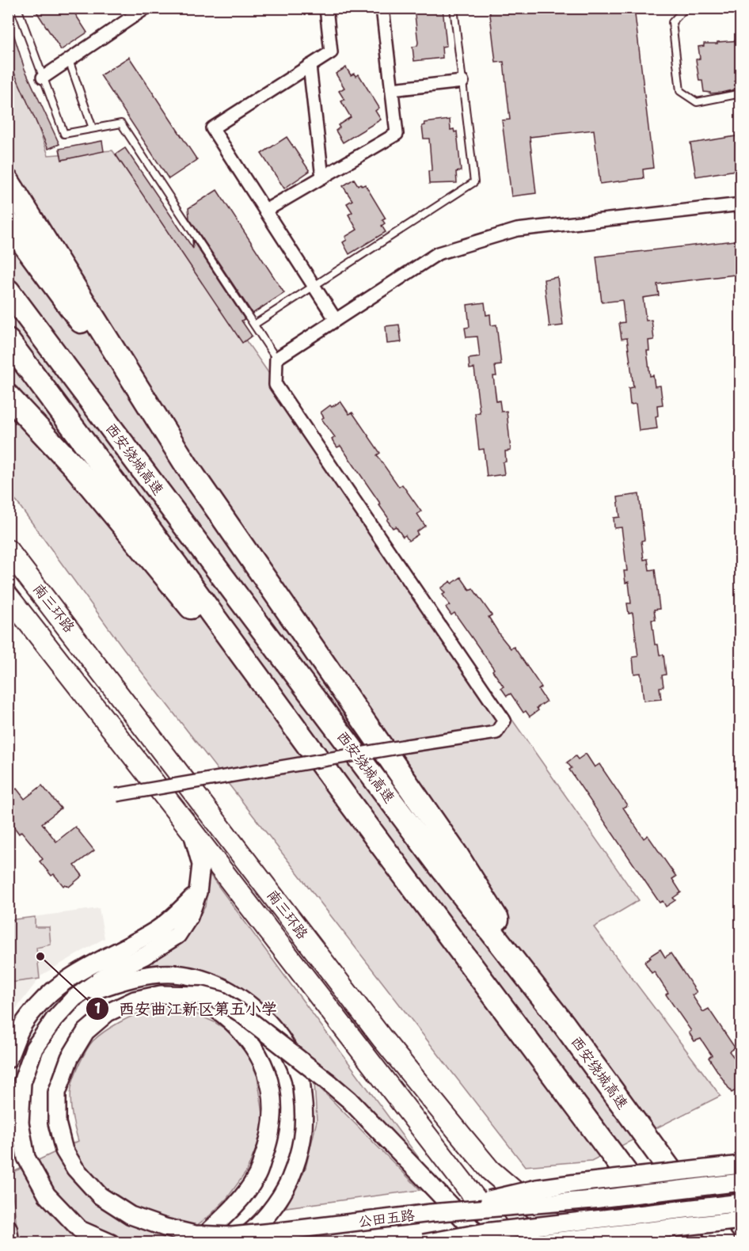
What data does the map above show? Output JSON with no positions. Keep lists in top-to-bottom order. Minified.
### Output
{"streets":{"highway":["西安绕城高速","南三环路"],"main road":["公田五路"]},"places":["西安曲江新区第五小学"]}
